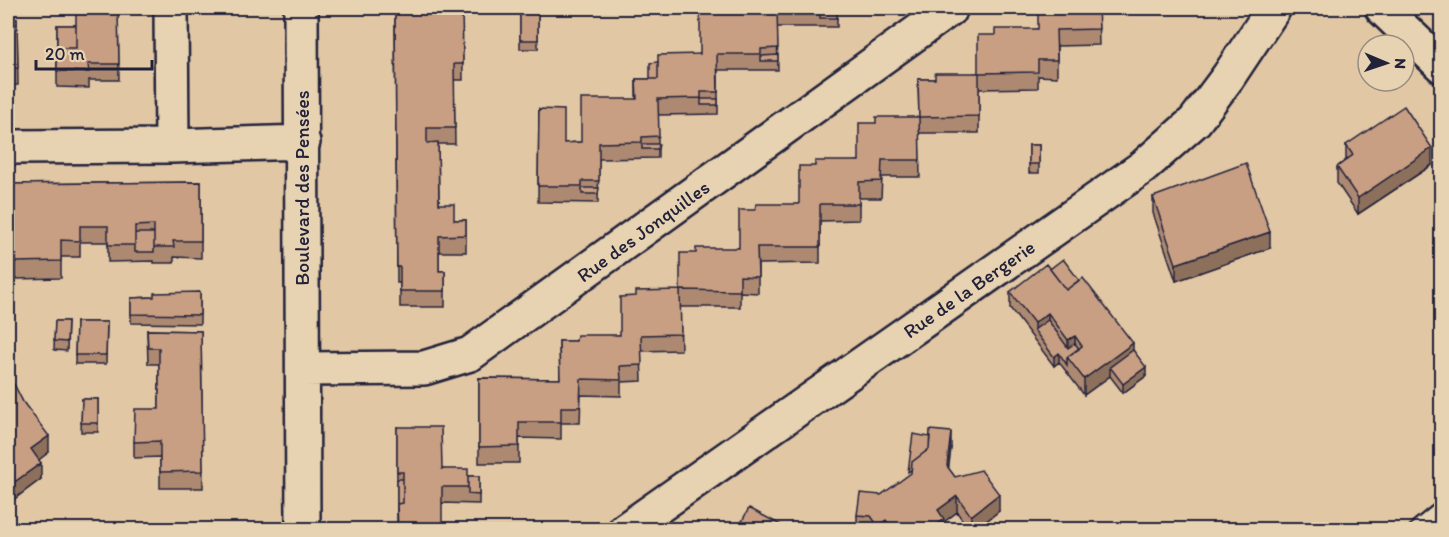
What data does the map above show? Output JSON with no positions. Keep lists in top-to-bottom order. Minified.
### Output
{"streets":{"street":["Boulevard des Pensées","Rue des Jonquilles","Rue de la Bergerie"]},"crossings":[["Boulevard des Pensées","Rue des Jonquilles"]],"scale_bar":"20 m","north":"right"}
